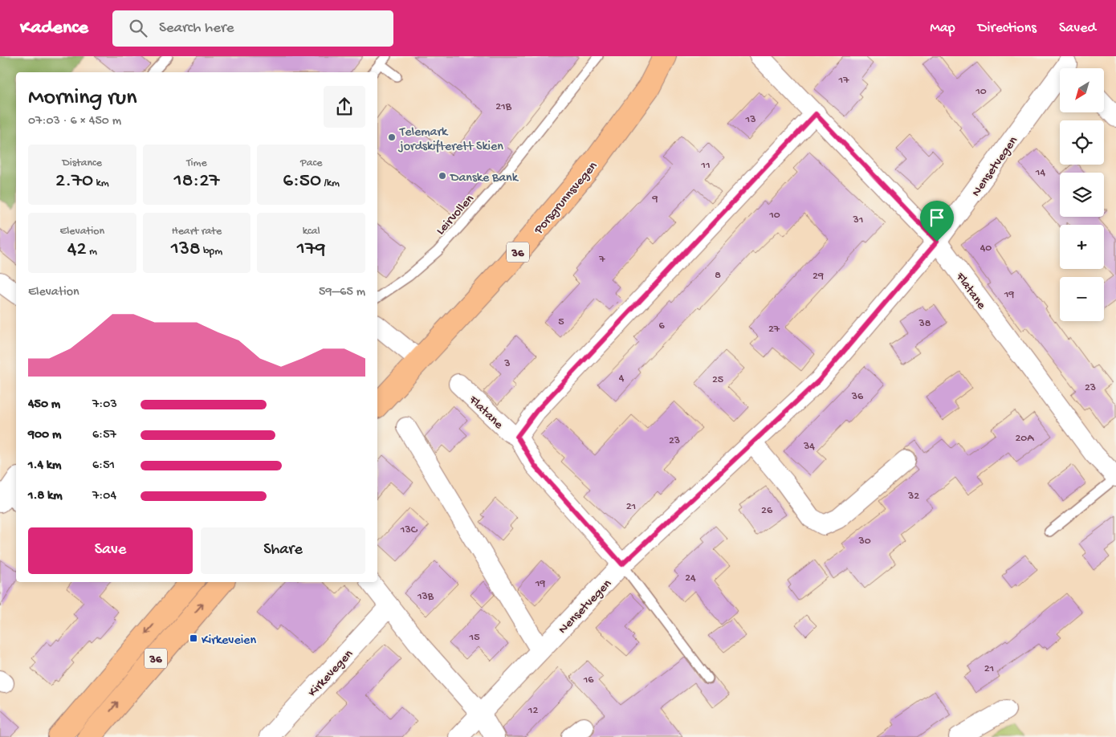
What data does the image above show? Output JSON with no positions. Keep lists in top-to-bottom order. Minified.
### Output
{"streets":{"highway":["Porsgrunnsvegen","36"],"street":["Nensetvegen","Flatane","Kirkevegen"],"lane":["Leirvollen"]},"crossings":[["Nensetvegen","Flatane"]],"places":{"other":["Telemark jordskifterett Skien","Danske Bank"],"transit":["Kirkeveien"]},"house_numbers":["17","10","21B","13","11","14","9","10","31","40","7","8","29","19","5","38","6","27","3","4","25","23","36","20A","23","34","32","21","26","13C","30","24","19","13B","15","21","16","12"],"north":"bottom left","page":{"header":"Kadence","search":"Search here","nav":["Map","Directions","Saved"],"map_buttons":["+","−"],"heading":["Morning run","07:03 · 6 × 450 m"],"stats":[["Distance","2.70 km"],["Time","18:27"],["Pace","6:50 /km"],["Elevation","42 m"],["Heart rate","138 bpm"],["kcal","179"]],"chart":["Elevation","59–65 m"],"list":[{"name":"450 m","note":"7:03"},{"name":"900 m","note":"6:57"},{"name":"1.4 km","note":"6:51"},{"name":"1.8 km","note":"7:04"}],"buttons":["Save","Share"]}}
